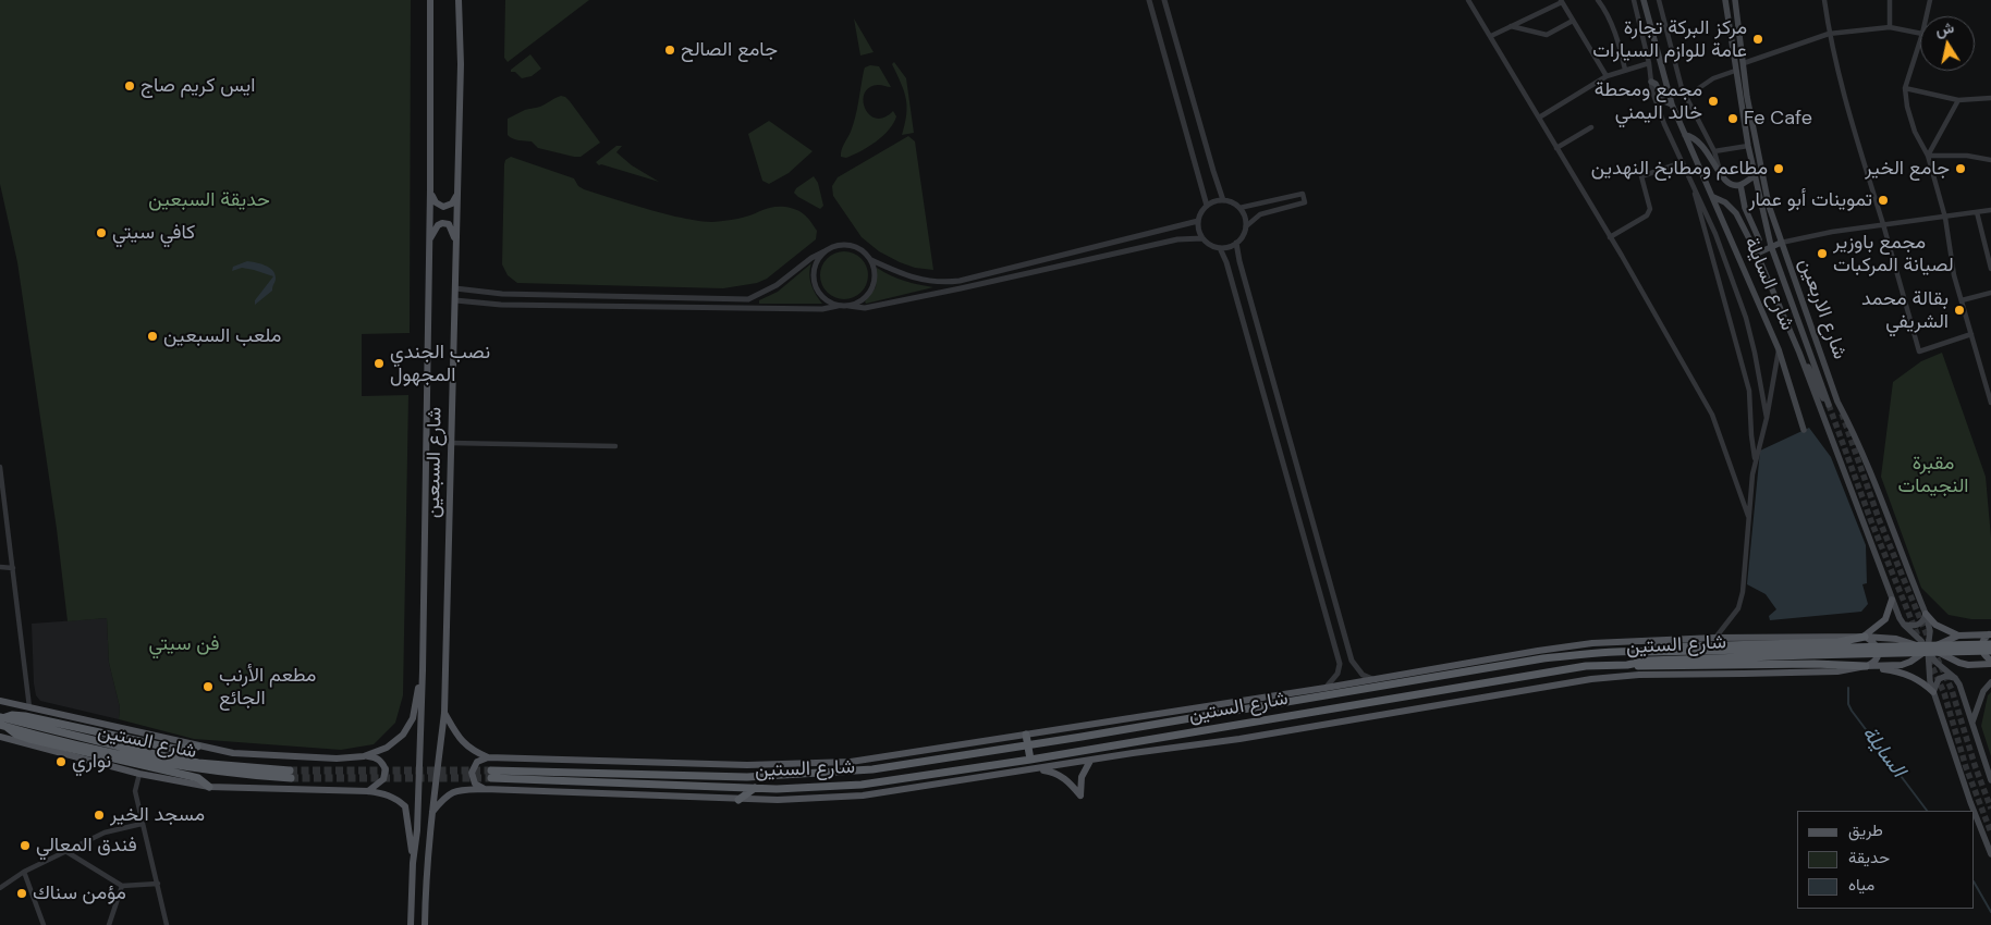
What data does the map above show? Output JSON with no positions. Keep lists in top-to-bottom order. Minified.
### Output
{"streets":{"highway":["شارع الستين"],"main road":["شارع السايلة","شارع الاربعين","شارع السبعين"]},"crossings":[["شارع الاربعين","شارع الستين"],["شارع السبعين","شارع الستين"]],"water":["السايلة"],"parks":["حديقة السبعين","مقبرة النجيمات","فن سيتي"],"places":["مركز البركة تجارة عامة للوازم السيارات","جامع الصالح","ايس كريم صاج","مجمع ومحطة خالد اليمني","Fe Cafe","مطاعم ومطابخ النهدين","جامع الخير","تموينات أبو عمار","كافي سيتي","مجمع باوزير لصيانة المركبات","بقالة محمد الشريفي","ملعب السبعين","نصب الجندي المجهول","مطعم الأرنب الجائع","نواري","مسجد الخير","فندق المعالي","مؤمن سناك"],"legend":["طريق","حديقة","مياه"],"north":"top"}
